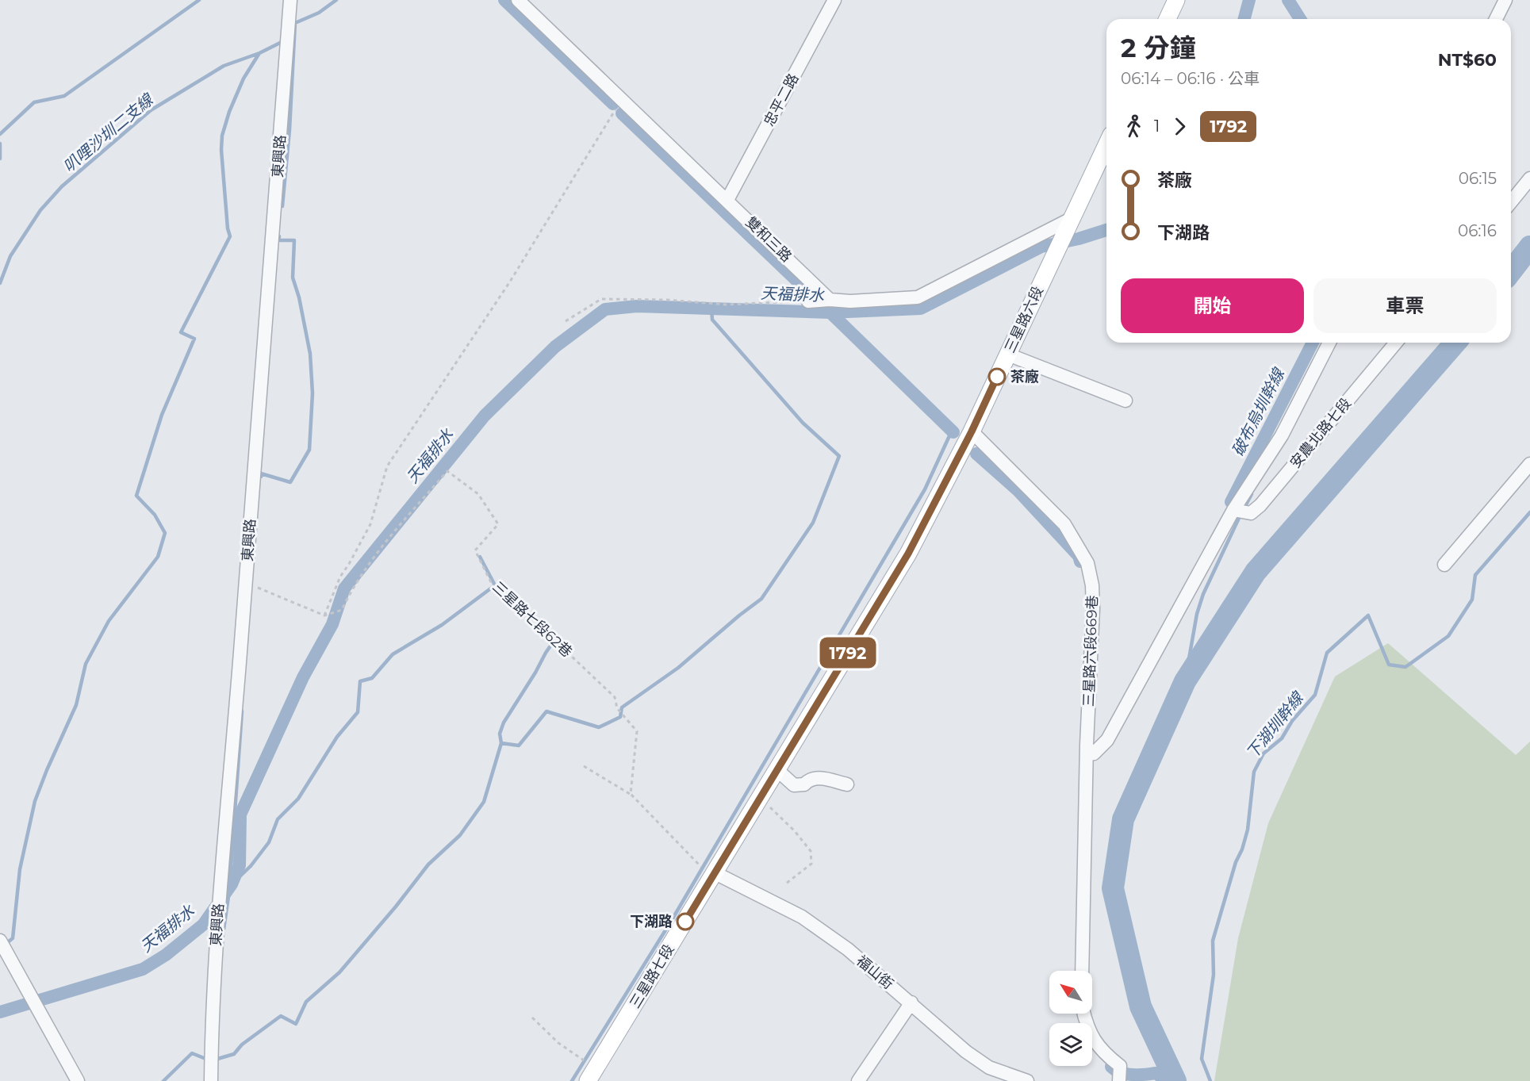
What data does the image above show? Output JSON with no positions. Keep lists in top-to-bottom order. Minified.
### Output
{"streets":{"main road":["三星路六段","三星路七段"],"street":["忠平二路","東興路","雙和三路","安農北路七段","三星路六段669巷","福山街"],"path":["三星路七段62巷"]},"crossings":[["忠平二路","雙和三路"],["三星路六段","三星路六段669巷"],["三星路六段","三星路七段"],["福山街","三星路七段"]],"water":["叭哩沙圳二支線","天福排水","破布烏圳幹線","下湖圳幹線"],"places":["茶廠","下湖路"],"lines":["bus line 1792"],"north":"top left","page":{"on_map":"1792","heading":["2 分鐘","06:14 – 06:16 · 公車","NT$60"],"legs":["1","1792"],"list":[{"name":"茶廠","value":"06:15"},{"name":"下湖路","value":"06:16"}],"buttons":["開始","車票"]}}
